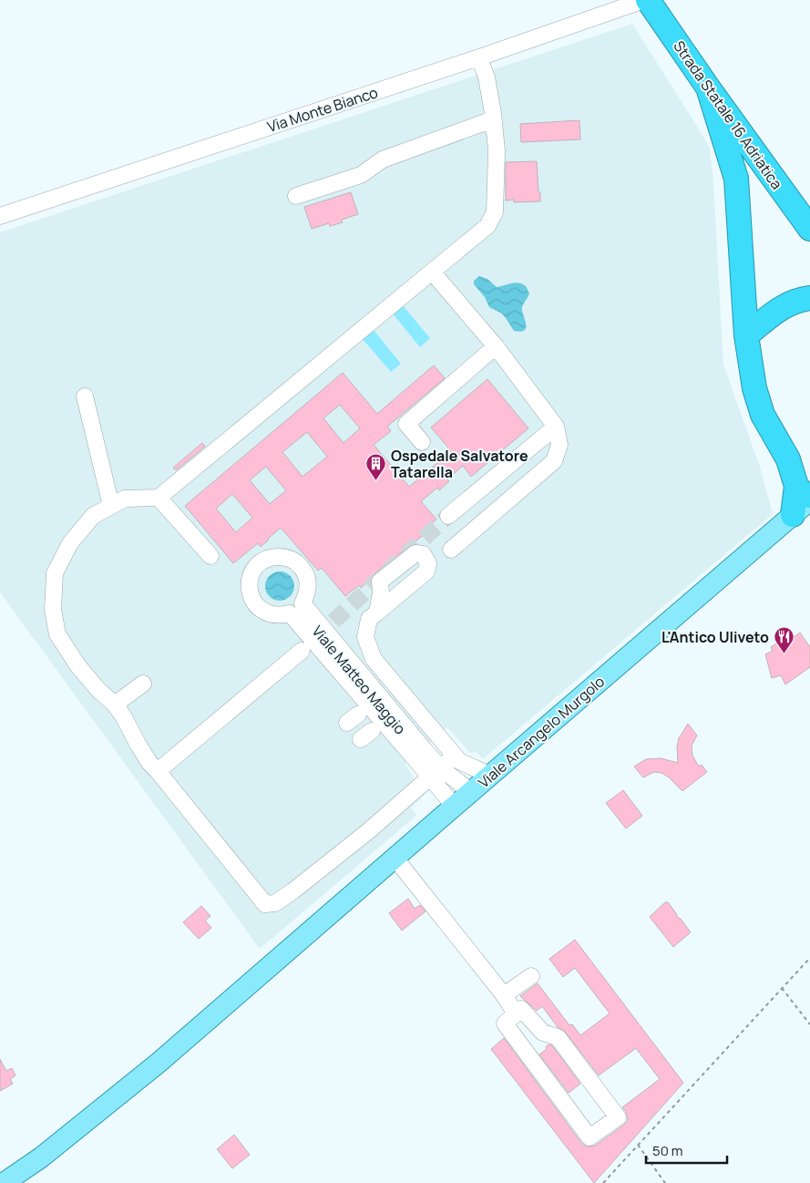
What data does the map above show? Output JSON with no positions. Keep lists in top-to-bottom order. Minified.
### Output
{"streets":{"highway":["Strada Statale 16 Adriatica"],"main road":["Viale Arcangelo Murgolo"],"street":["Via Monte Bianco","Viale Matteo Maggio"]},"crossings":[["Via Monte Bianco","Strada Statale 16 Adriatica"]],"places":{"building":["Ospedale Salvatore Tatarella"],"restaurant":["L'Antico Uliveto"]},"scale_bar":"50 m"}
